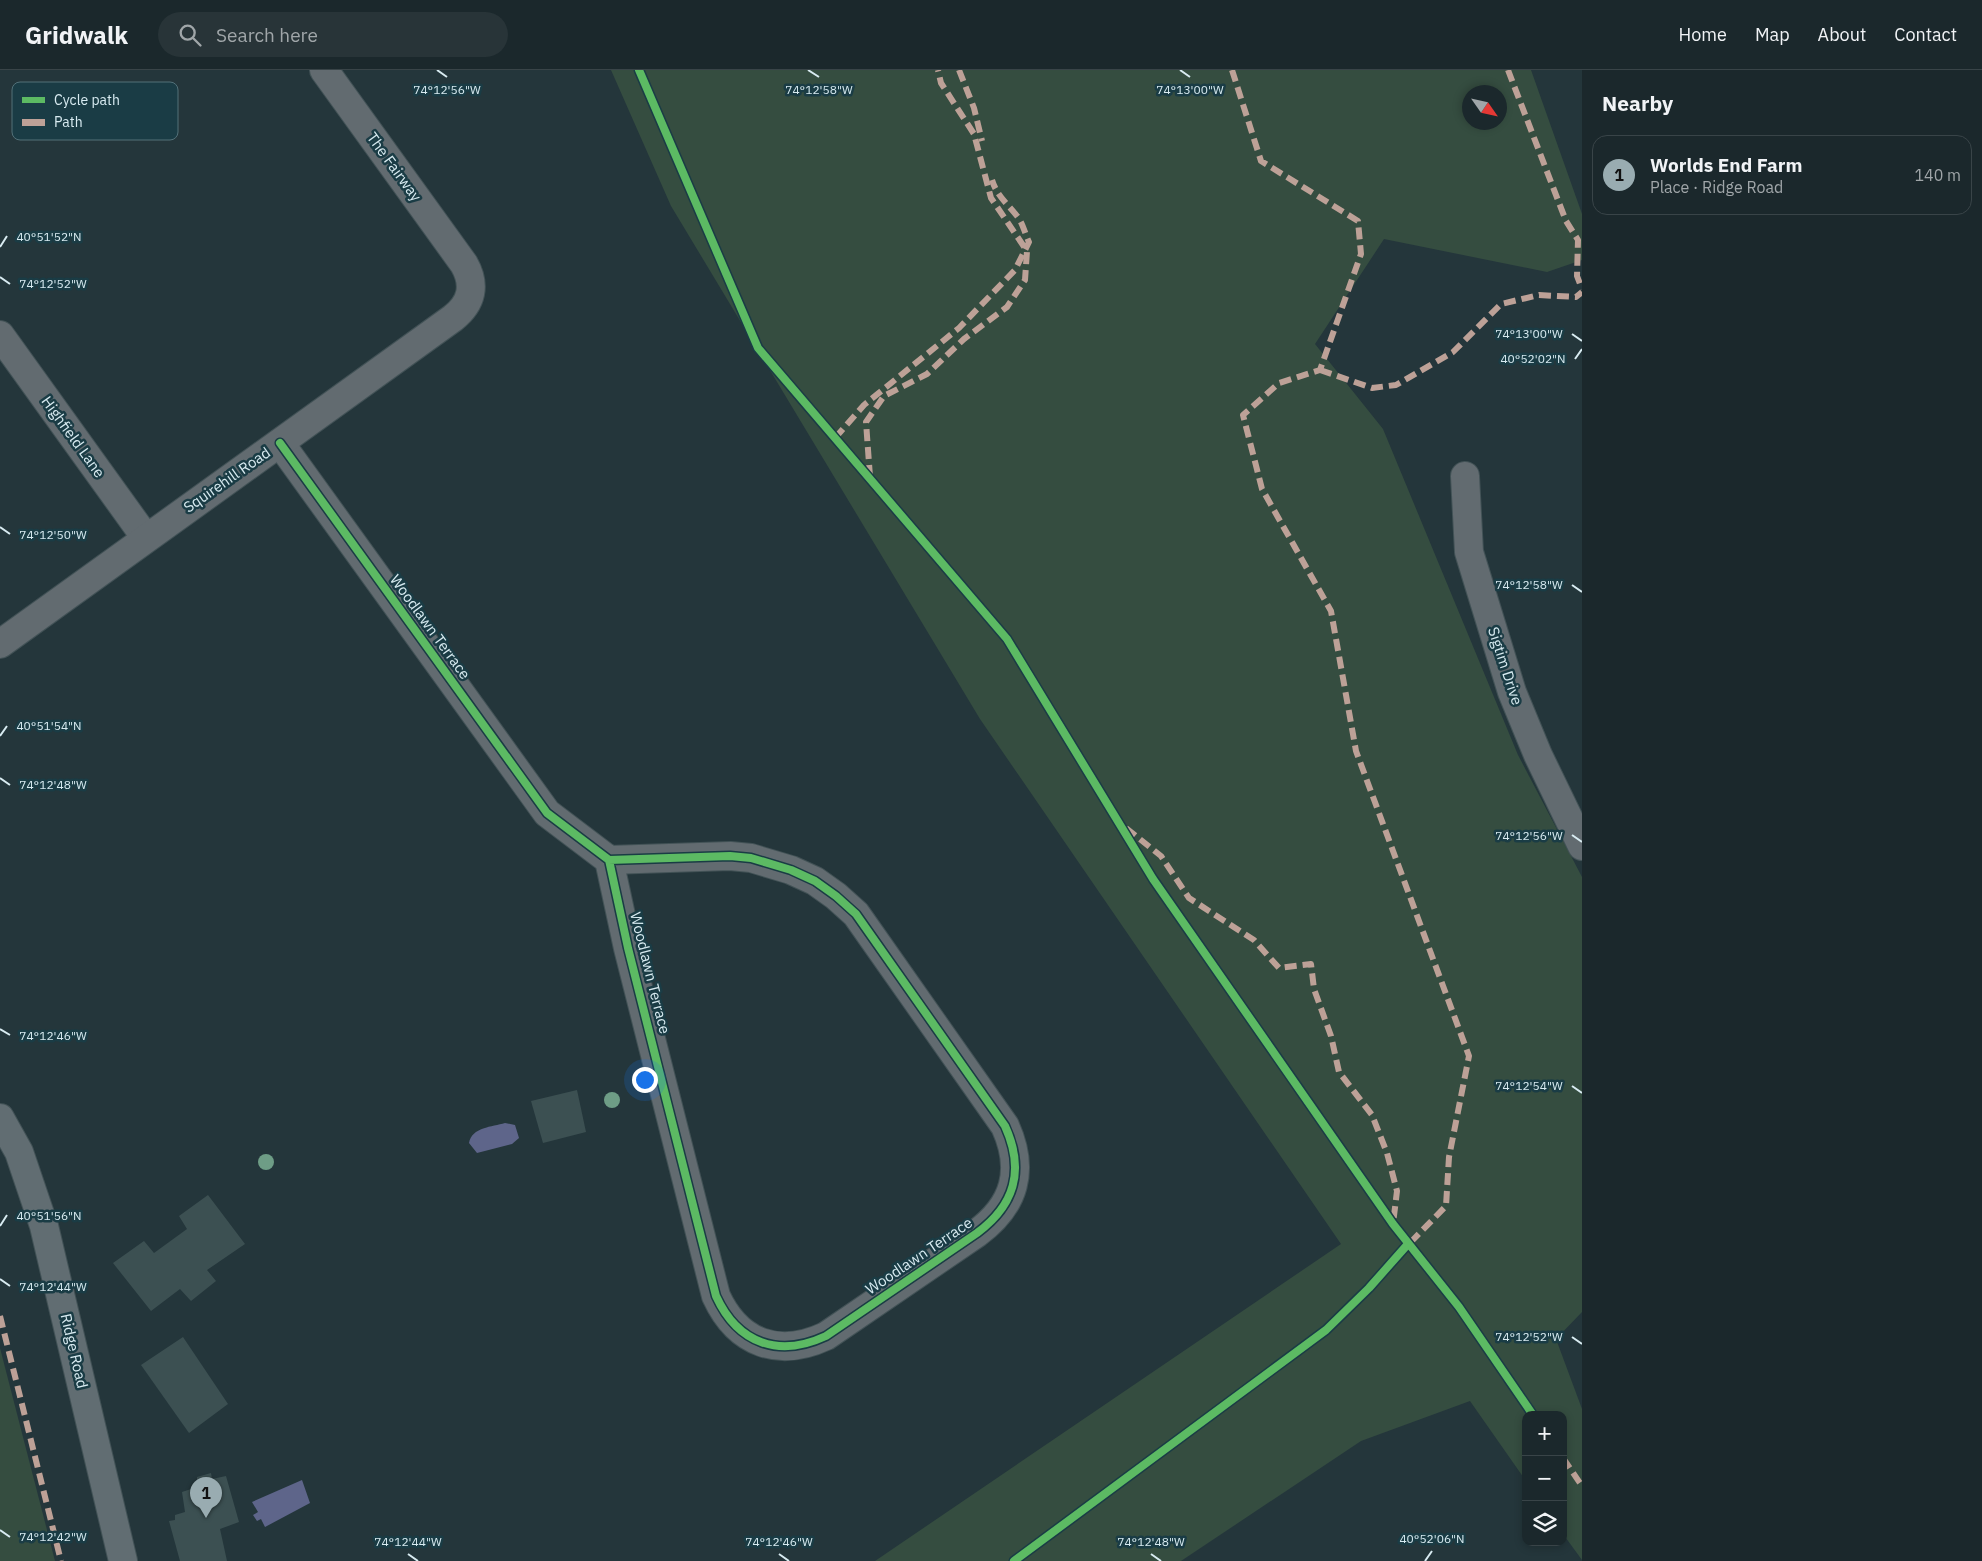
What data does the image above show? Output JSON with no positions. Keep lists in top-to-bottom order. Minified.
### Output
{"streets":{"main road":["Ridge Road"],"street":["The Fairway","Highfield Lane","Squirehill Road","Woodlawn Terrace","Sigtim Drive"]},"crossings":[["The Fairway","Squirehill Road"],["Highfield Lane","Squirehill Road"],["Squirehill Road","Woodlawn Terrace"]],"legend":["Cycle path","Path"],"north":"bottom right","page":{"header":"Gridwalk","search":"Search here","nav":["Home","Map","About","Contact"],"heading":"Nearby","list":[{"mark":"1","name":"Worlds End Farm","note":"Place · Ridge Road","value":"140 m"}],"map_buttons":["+","−"],"pins":"1"},"coordinates":["74°12'58\"W","74°13'00\"W","74°12'56\"W","40°51'52\"N","74°12'52\"W","40°52'02\"N","74°12'50\"W","40°51'54\"N","74°12'48\"W","74°12'46\"W","74°12'54\"W","40°51'56\"N","74°12'44\"W","74°12'42\"W","40°52'06\"N"]}
